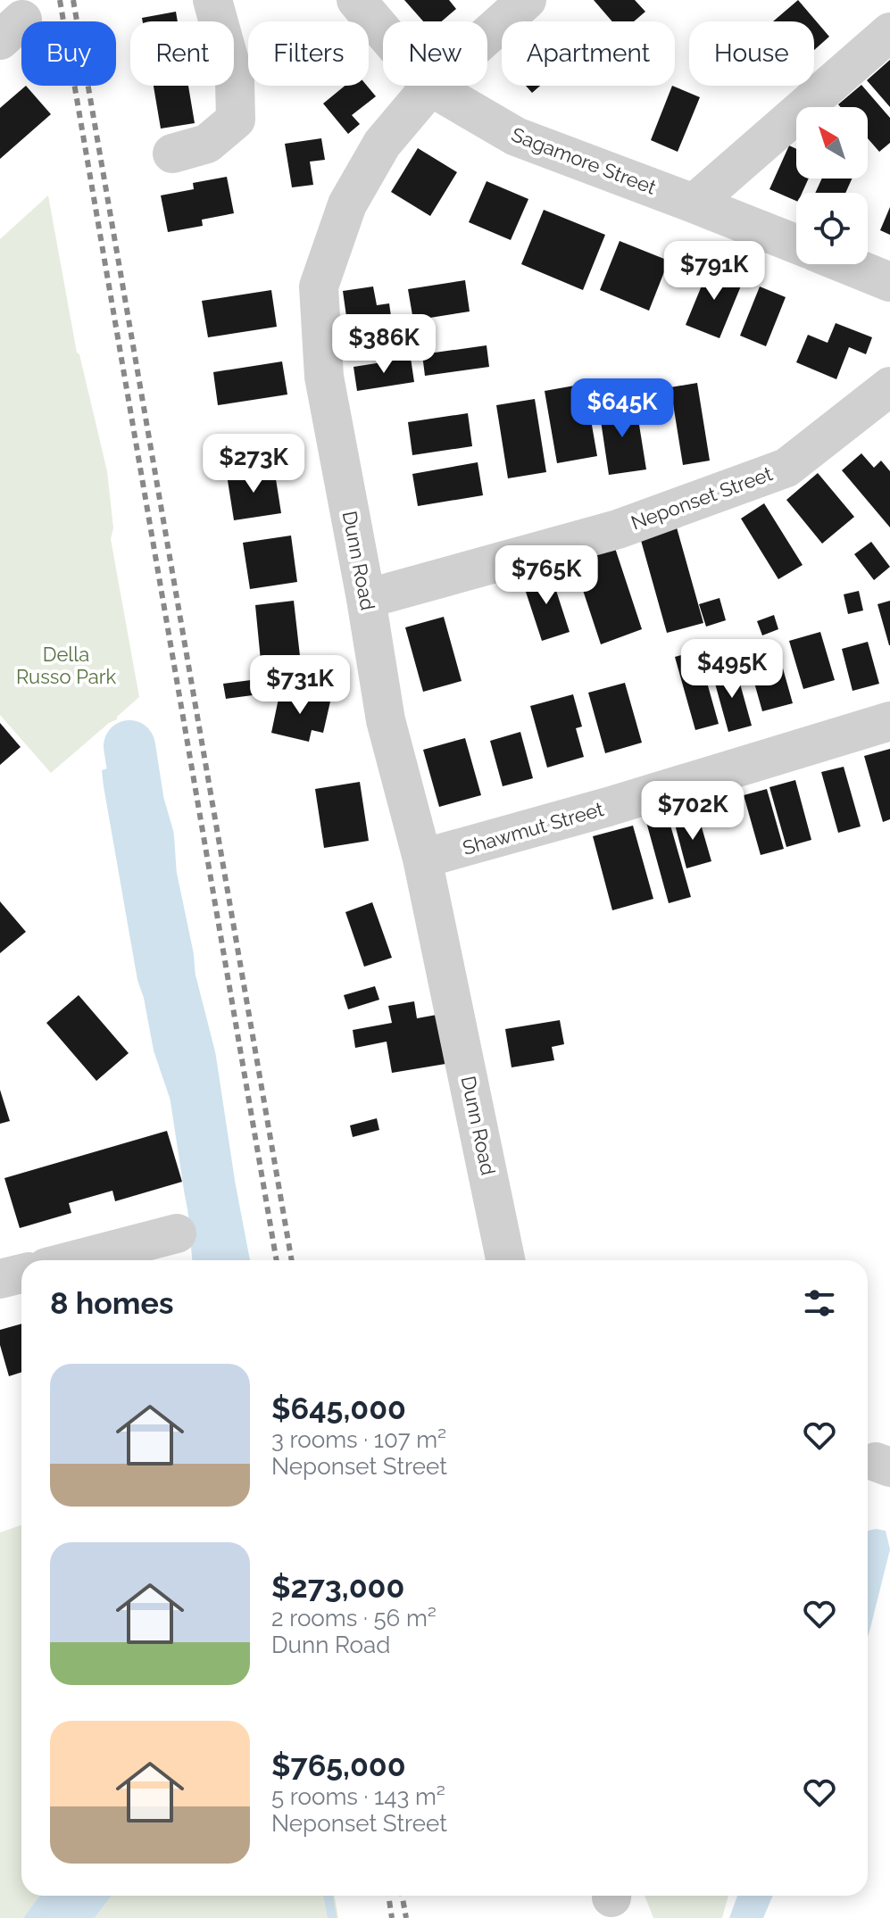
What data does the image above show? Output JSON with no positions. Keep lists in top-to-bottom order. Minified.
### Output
{"streets":{"street":["Sagamore Street","Neponset Street","Dunn Road","Shawmut Street"]},"crossings":[["Sagamore Street","Dunn Road"],["Neponset Street","Dunn Road"],["Dunn Road","Shawmut Street"]],"parks":["Della Russo Park"],"north":"top left","page":{"chip":["Buy","Rent","Filters","New","Apartment","House"],"price":["$791K","$386K","$645K","$273K","$765K","$495K","$731K","$702K"],"heading":"8 homes","list":[{"name":"$645,000","note":"3 rooms · 107 m² · Neponset Street"},{"name":"$273,000","note":"2 rooms · 56 m² · Dunn Road"},{"name":"$765,000","note":"5 rooms · 143 m² · Neponset Street"}]}}
